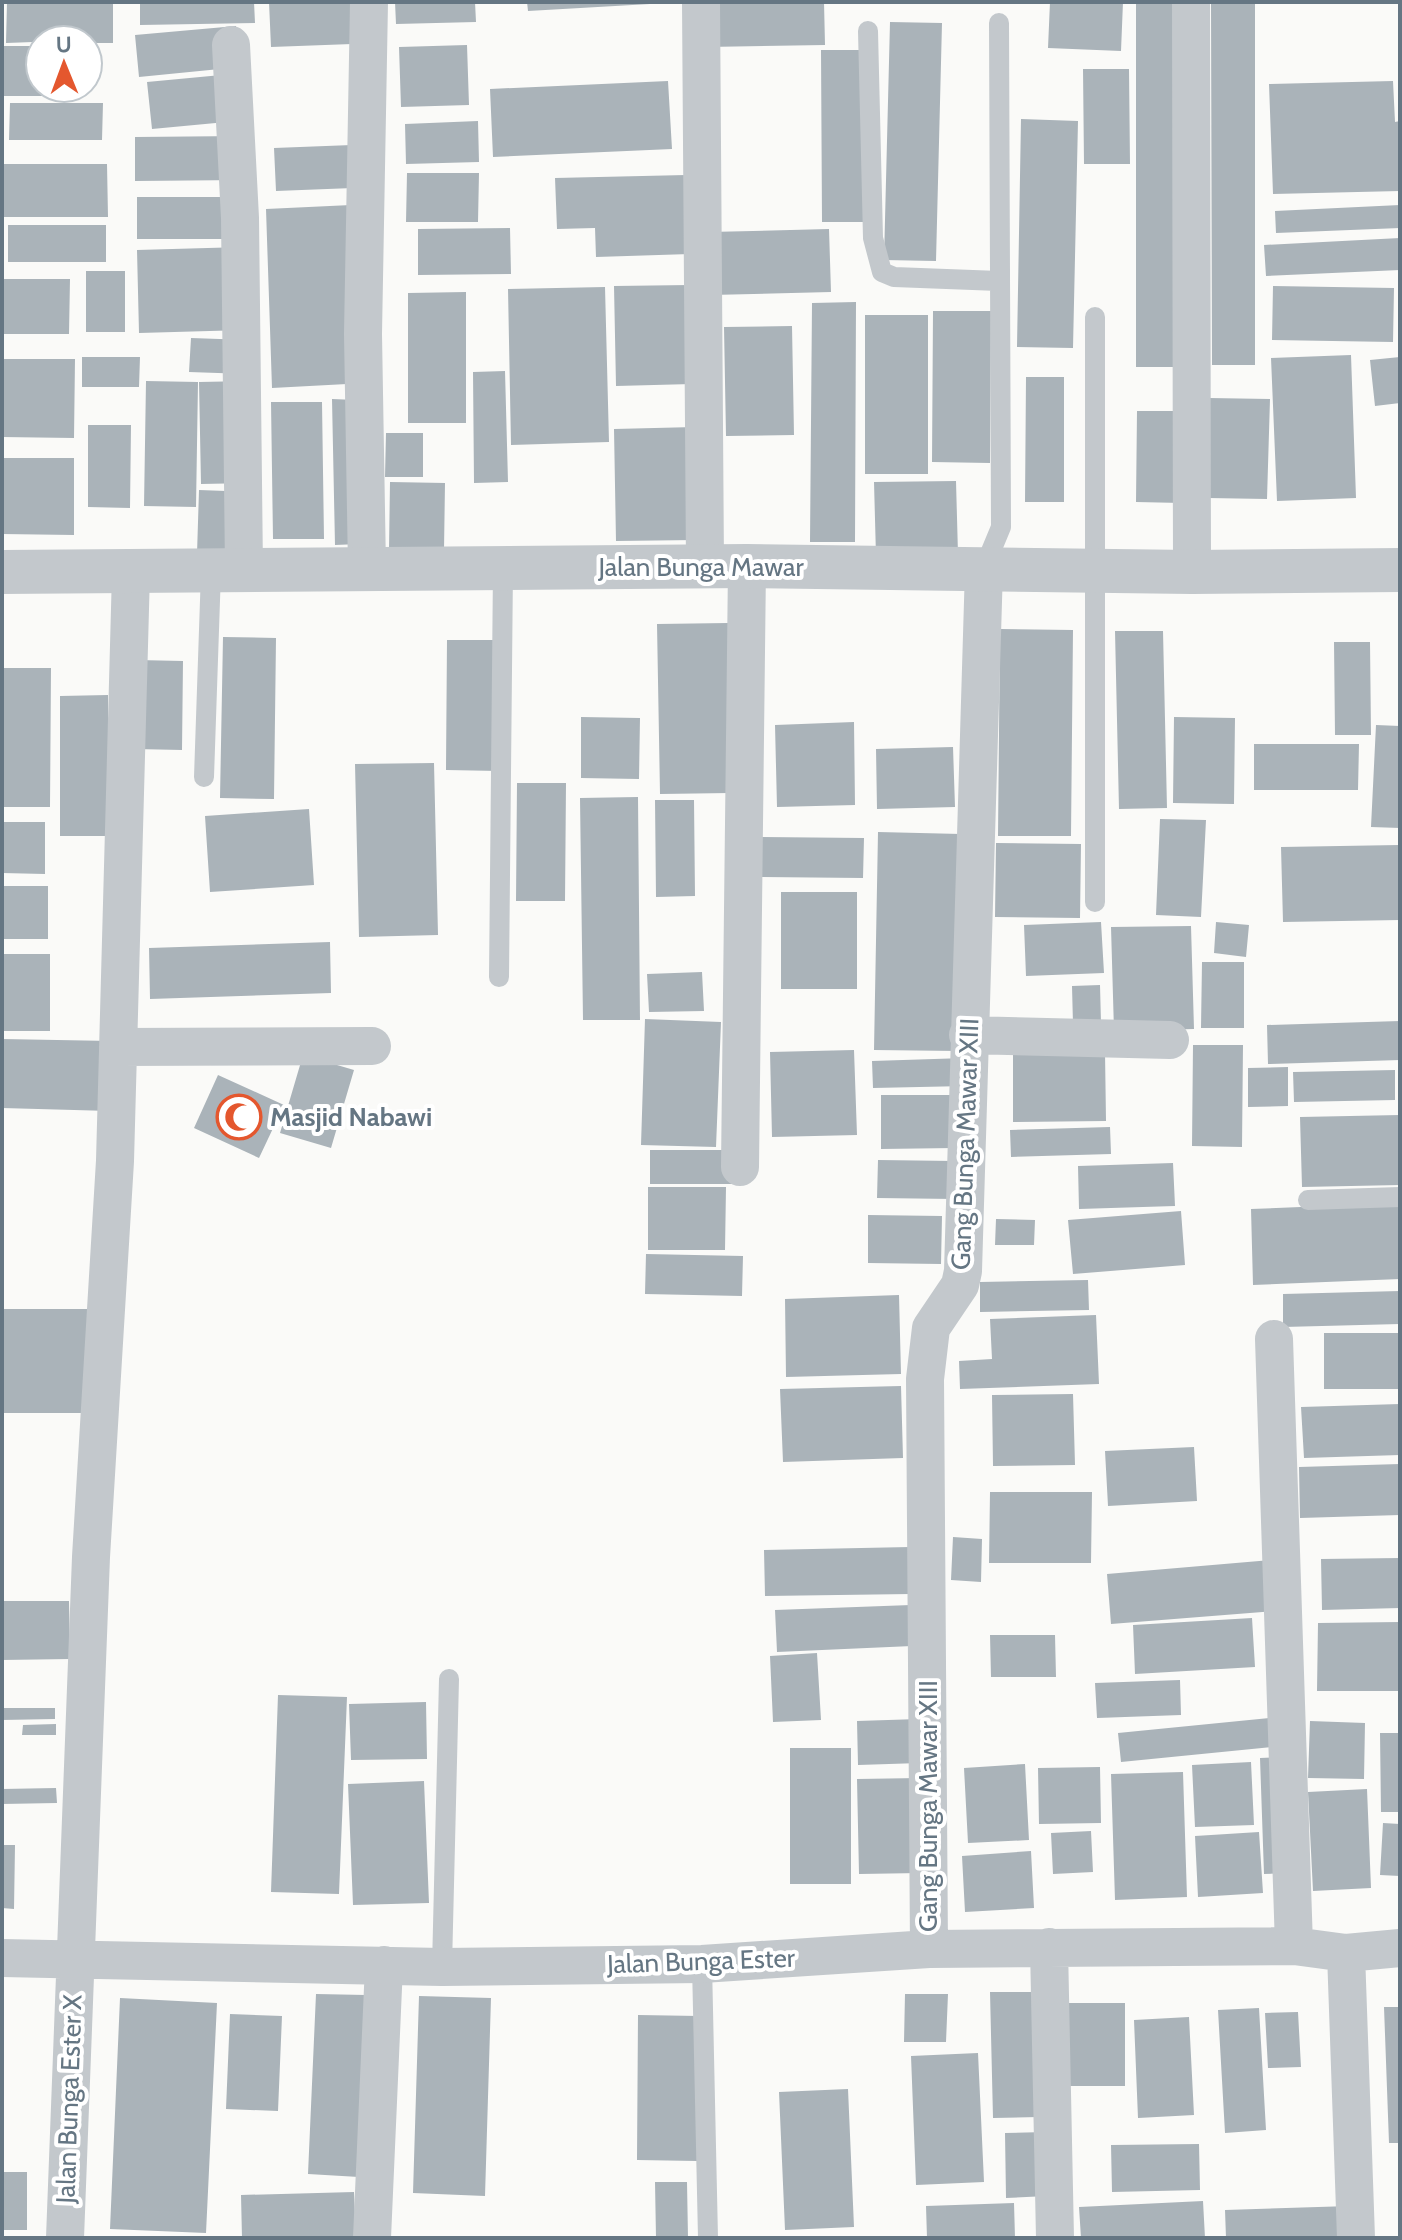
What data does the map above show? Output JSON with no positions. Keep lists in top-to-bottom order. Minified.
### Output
{"streets":{"street":["Jalan Bunga Mawar","Gang Bunga Mawar XIII","Jalan Bunga Ester","Jalan Bunga Ester X"]},"crossings":[["Jalan Bunga Mawar","Gang Bunga Mawar XIII"],["Jalan Bunga Mawar","Jalan Bunga Ester X"],["Gang Bunga Mawar XIII","Jalan Bunga Ester"],["Jalan Bunga Ester","Jalan Bunga Ester X"]],"places":{"mosque":["Masjid Nabawi"]},"north":"top"}
